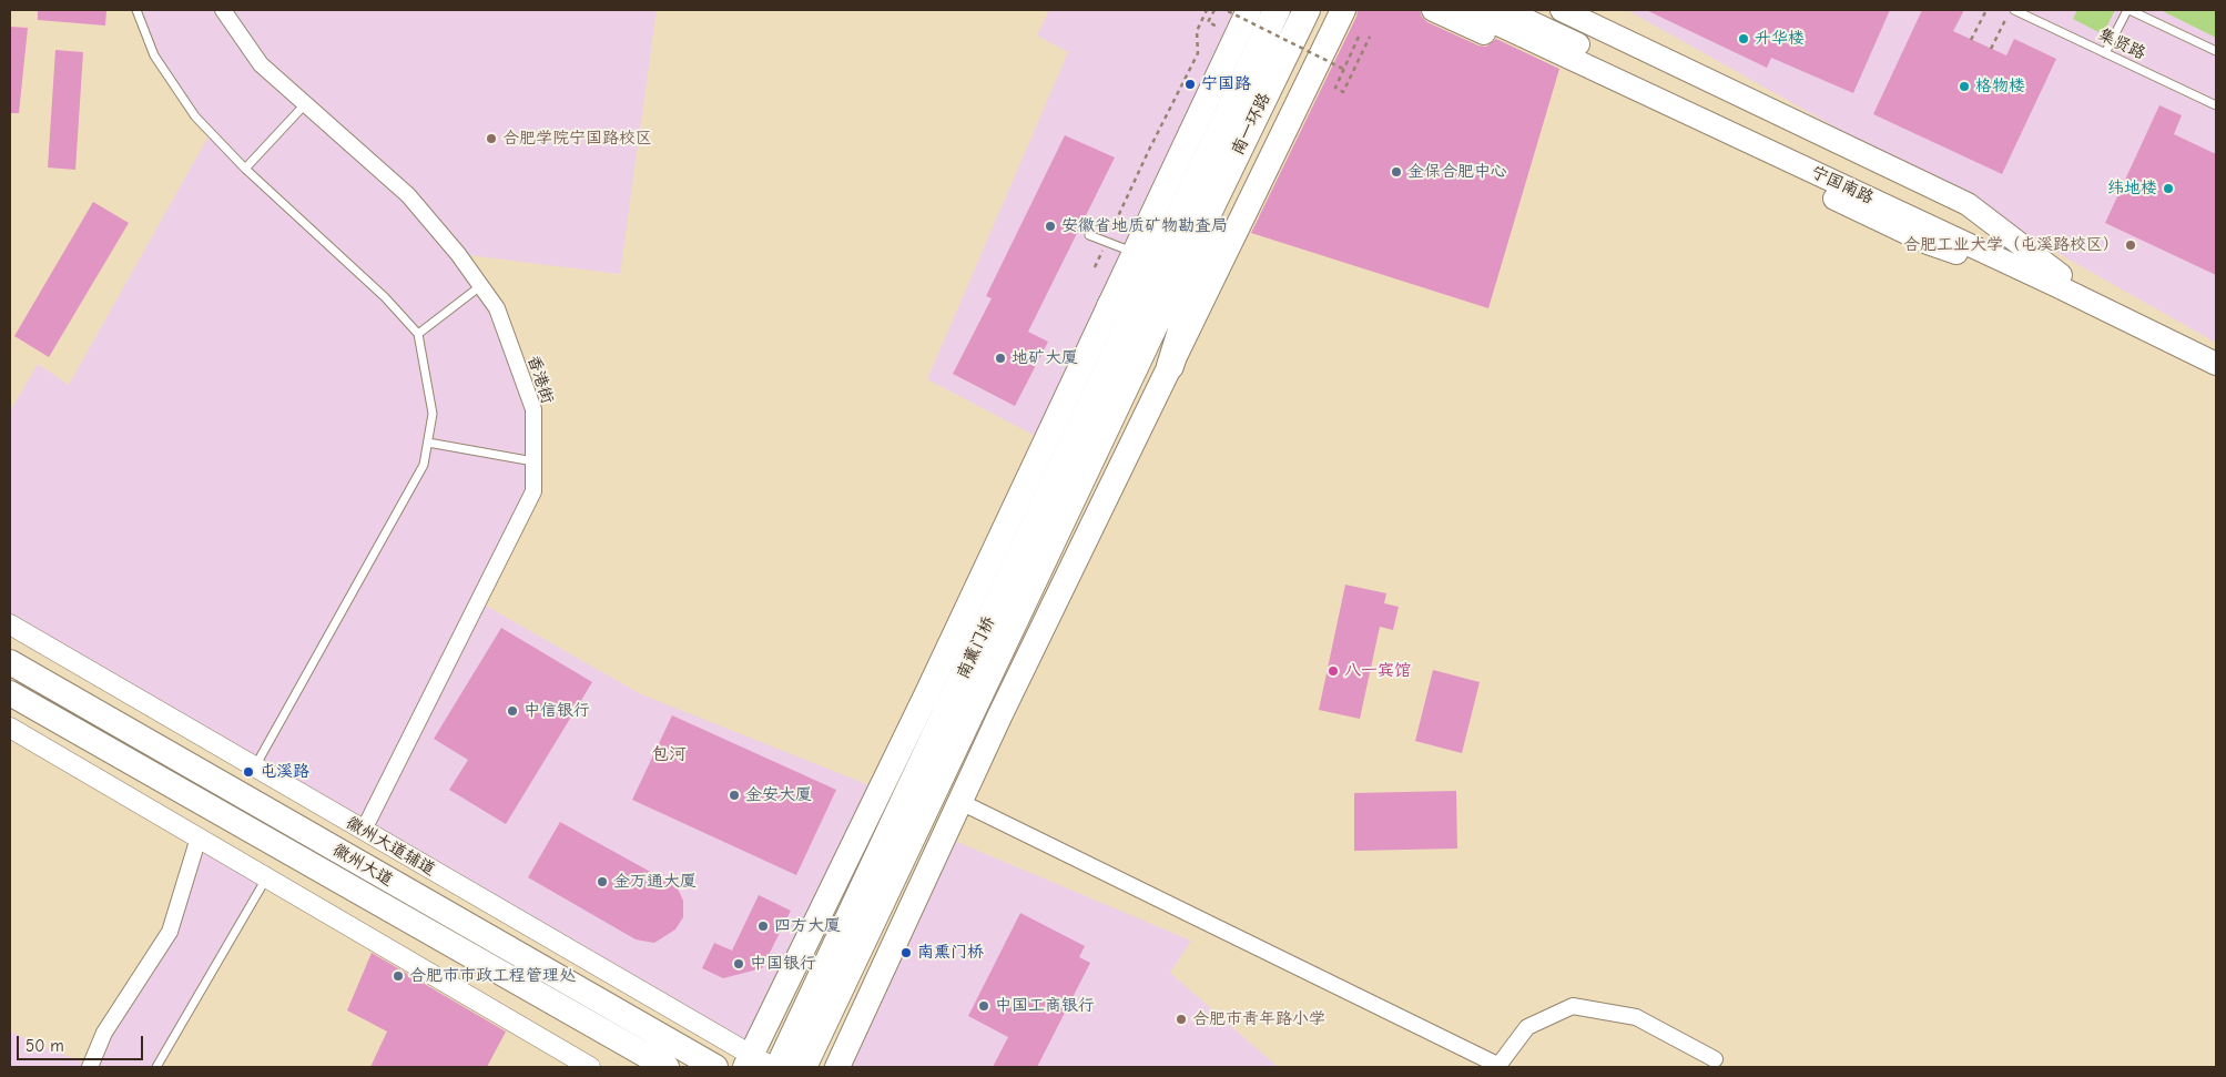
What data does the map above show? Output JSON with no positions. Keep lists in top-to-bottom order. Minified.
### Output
{"streets":{"highway":["南一环路","南薰门桥"],"main road":["宁国南路","徽州大道"],"street":["香港街","徽州大道辅道"],"lane":["集贤路"]},"crossings":[["南一环路","南薰门桥"],["香港街","徽州大道辅道"]],"districts":["包河"],"places":["升华楼","宁国路","格物楼","合肥学院宁国路校区","金保合肥中心","纬地楼","安徽省地质矿物勘查局","合肥工业大学（屯溪路校区）","地矿大厦","八一宾馆","中信银行","屯溪路","金安大厦","金万通大厦","四方大厦","南熏门桥","中国银行","合肥市市政工程管理处","中国工商银行","合肥市青年路小学"],"scale_bar":"50 m"}
